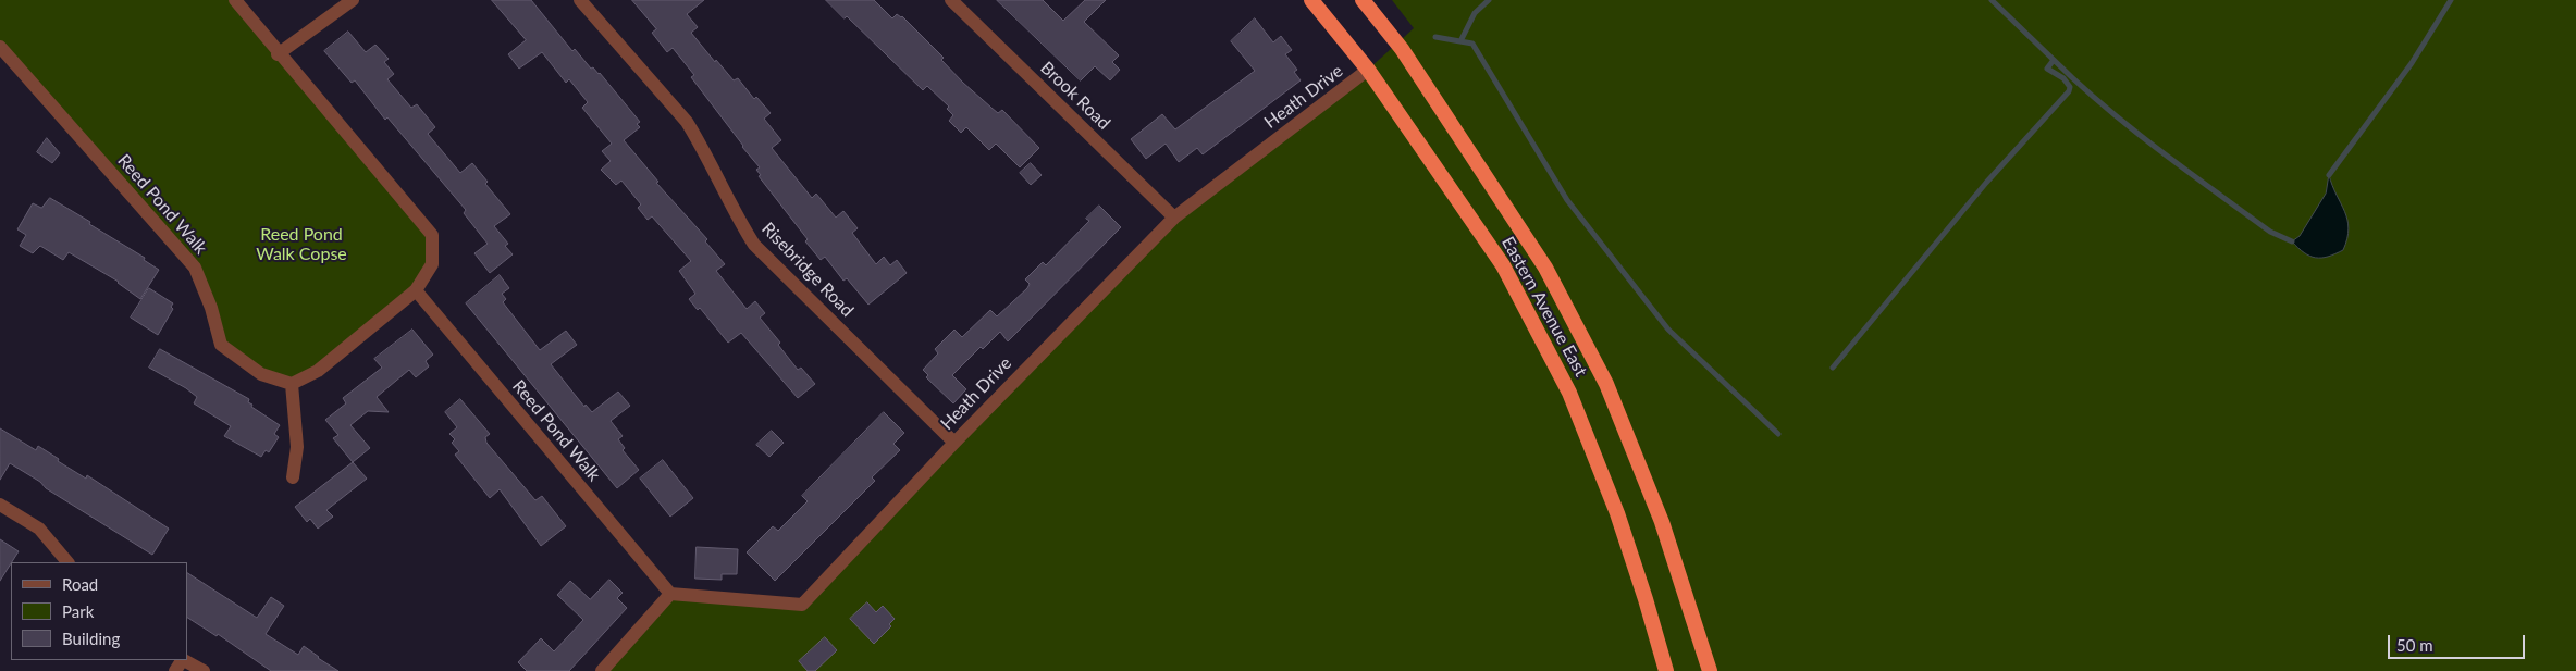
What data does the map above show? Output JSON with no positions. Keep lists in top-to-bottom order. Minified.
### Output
{"streets":{"highway":["Eastern Avenue East"],"street":["Brook Road","Heath Drive","Reed Pond Walk","Risebridge Road"]},"crossings":[["Brook Road","Heath Drive"],["Heath Drive","Reed Pond Walk"],["Heath Drive","Risebridge Road"],["Heath Drive","Eastern Avenue East"]],"parks":["Reed Pond Walk Copse"],"legend":["Road","Park","Building"],"scale_bar":"50 m"}
